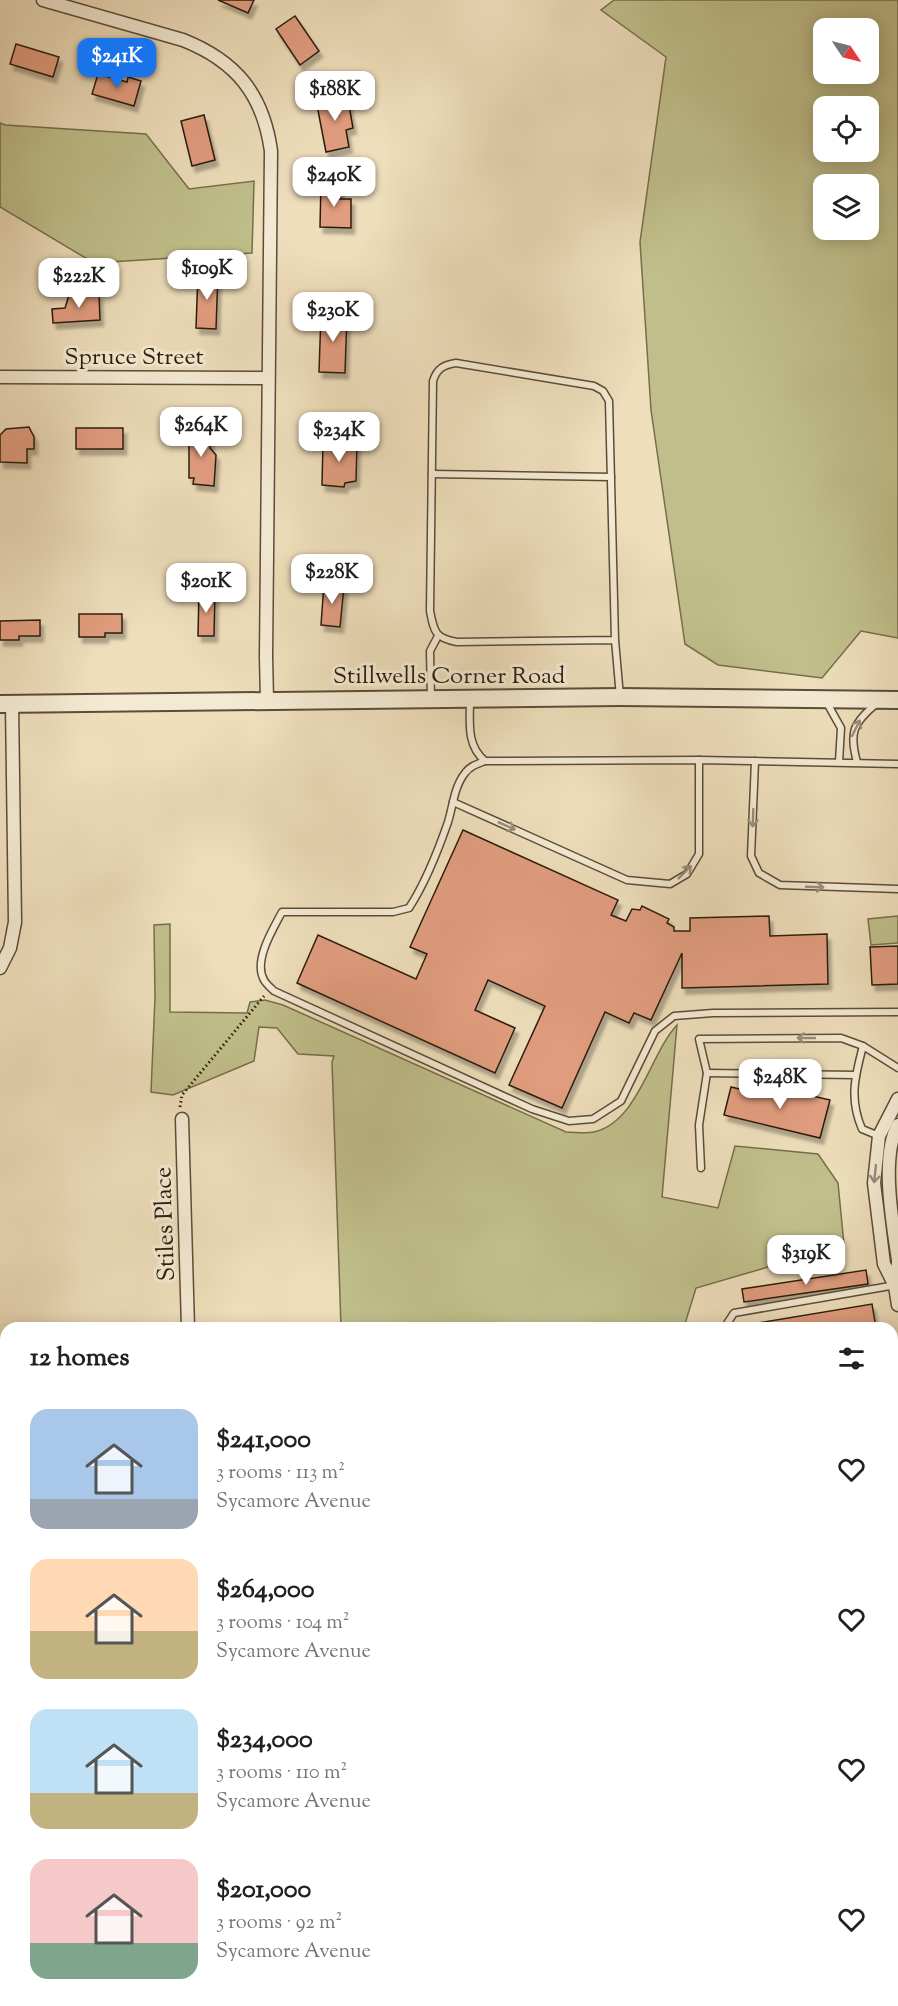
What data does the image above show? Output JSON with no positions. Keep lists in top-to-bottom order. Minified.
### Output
{"streets":{"street":["Spruce Street","Stillwells Corner Road","Stiles Place"]},"north":"bottom right","page":{"price":["$241K","$188K","$240K","$109K","$222K","$230K","$264K","$234K","$228K","$201K","$248K","$319K"],"heading":"12 homes","list":[{"name":"$241,000","note":"3 rooms · 113 m² · Sycamore Avenue"},{"name":"$264,000","note":"3 rooms · 104 m² · Sycamore Avenue"},{"name":"$234,000","note":"3 rooms · 110 m² · Sycamore Avenue"},{"name":"$201,000","note":"3 rooms · 92 m² · Sycamore Avenue"}]}}
